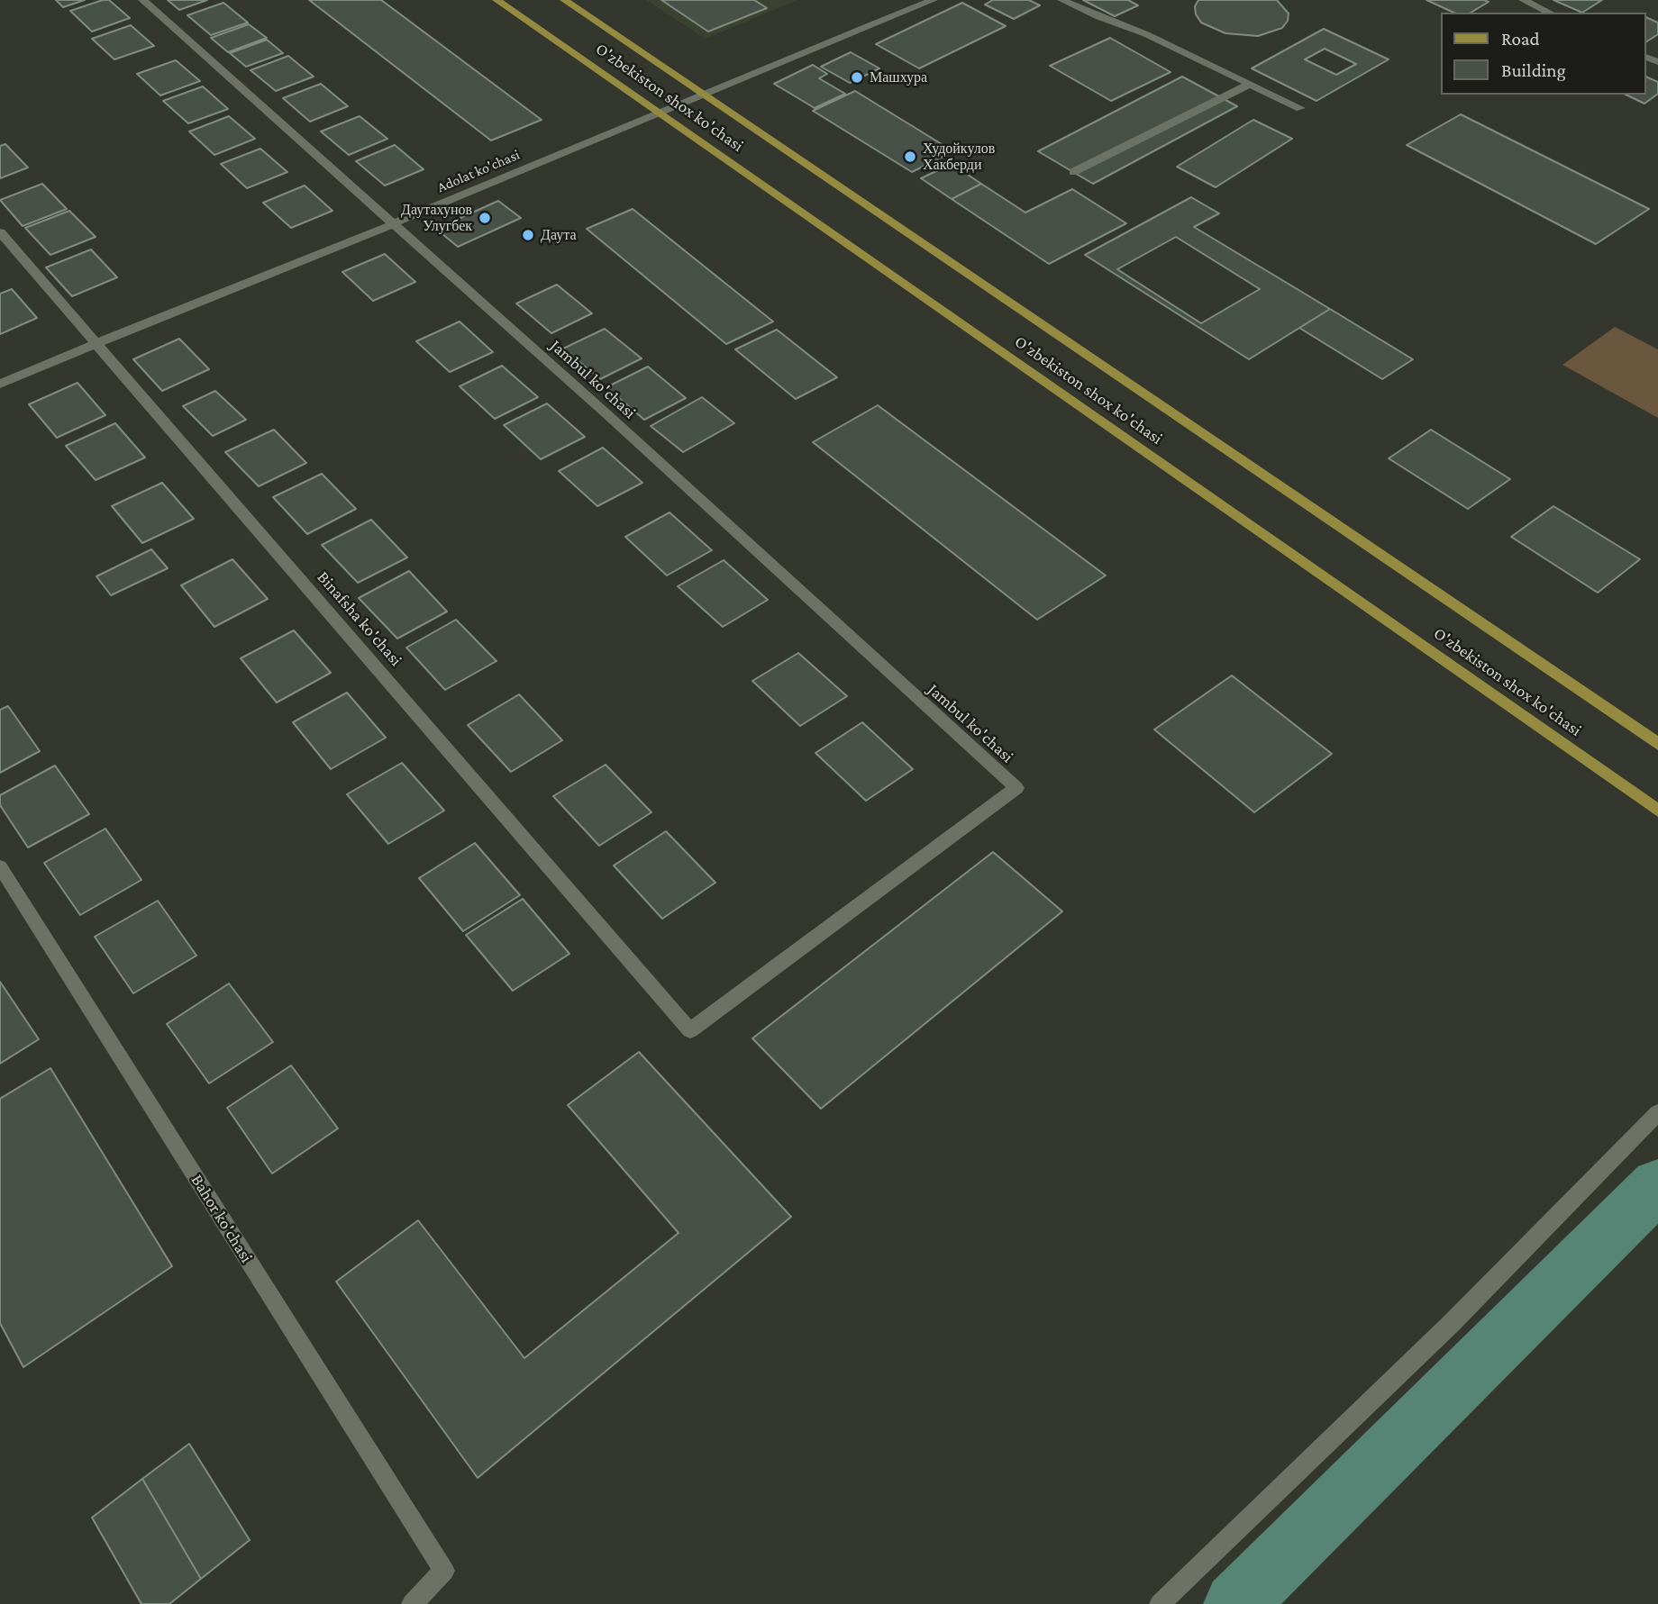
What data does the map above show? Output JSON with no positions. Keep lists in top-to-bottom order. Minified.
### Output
{"streets":{"main road":["O'zbekiston shox ko'chasi"],"street":["Adolat ko'chasi","Jambul ko'chasi","Binafsha ko'chasi","Bahor ko'chasi"]},"crossings":[["O'zbekiston shox ko'chasi","Adolat ko'chasi"],["Adolat ko'chasi","Jambul ko'chasi"],["Adolat ko'chasi","Binafsha ko'chasi"],["Jambul ko'chasi","Binafsha ko'chasi"]],"places":["Машхура","Худойкулов Хакберди","Даутахунов Улугбек","Даута"],"legend":["Road","Building"]}
